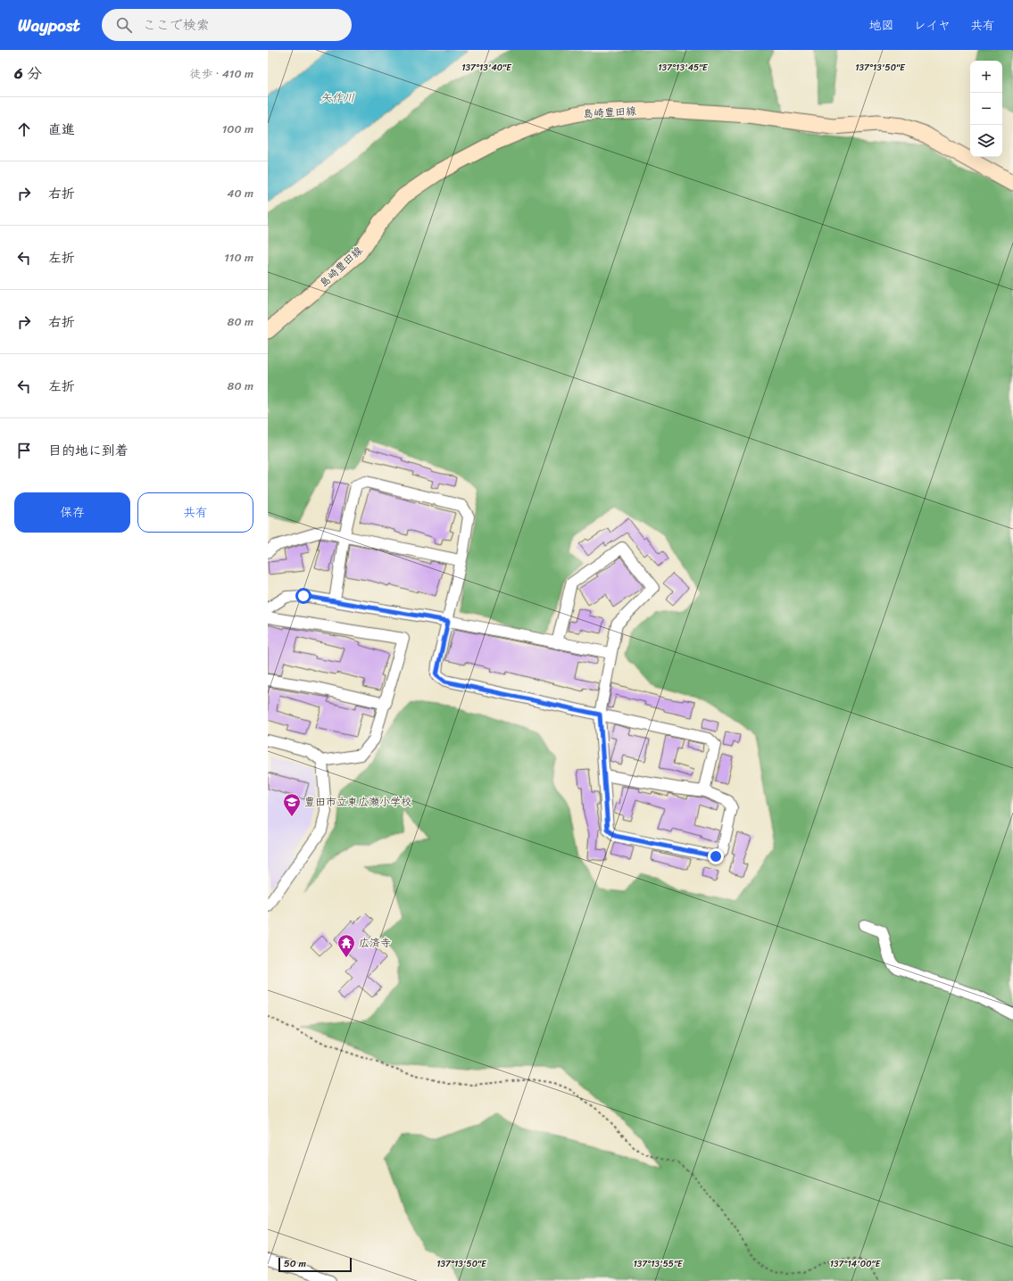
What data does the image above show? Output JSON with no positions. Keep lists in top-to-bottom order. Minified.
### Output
{"streets":{"main road":["島崎豊田線"]},"water":["矢作川"],"places":{"school or university":["豊田市立東広瀬小学校"],"temple":["広済寺"]},"scale_bar":"50 m","page":{"header":"Waypost","search":"ここで検索","nav":["地図","レイヤ","共有"],"heading":["6 分","徒歩 · 410 m"],"map_buttons":["+","−"],"list":[["直進","100 m"],["右折","40 m"],["左折","110 m"],["右折","80 m"],["左折","80 m"],"目的地に到着"],"buttons":["保存","共有"],"scale":"50 m"},"coordinates":["137°13'40\"E","137°13'45\"E","137°13'50\"E","137°13'55\"E","137°14'00\"E"]}
